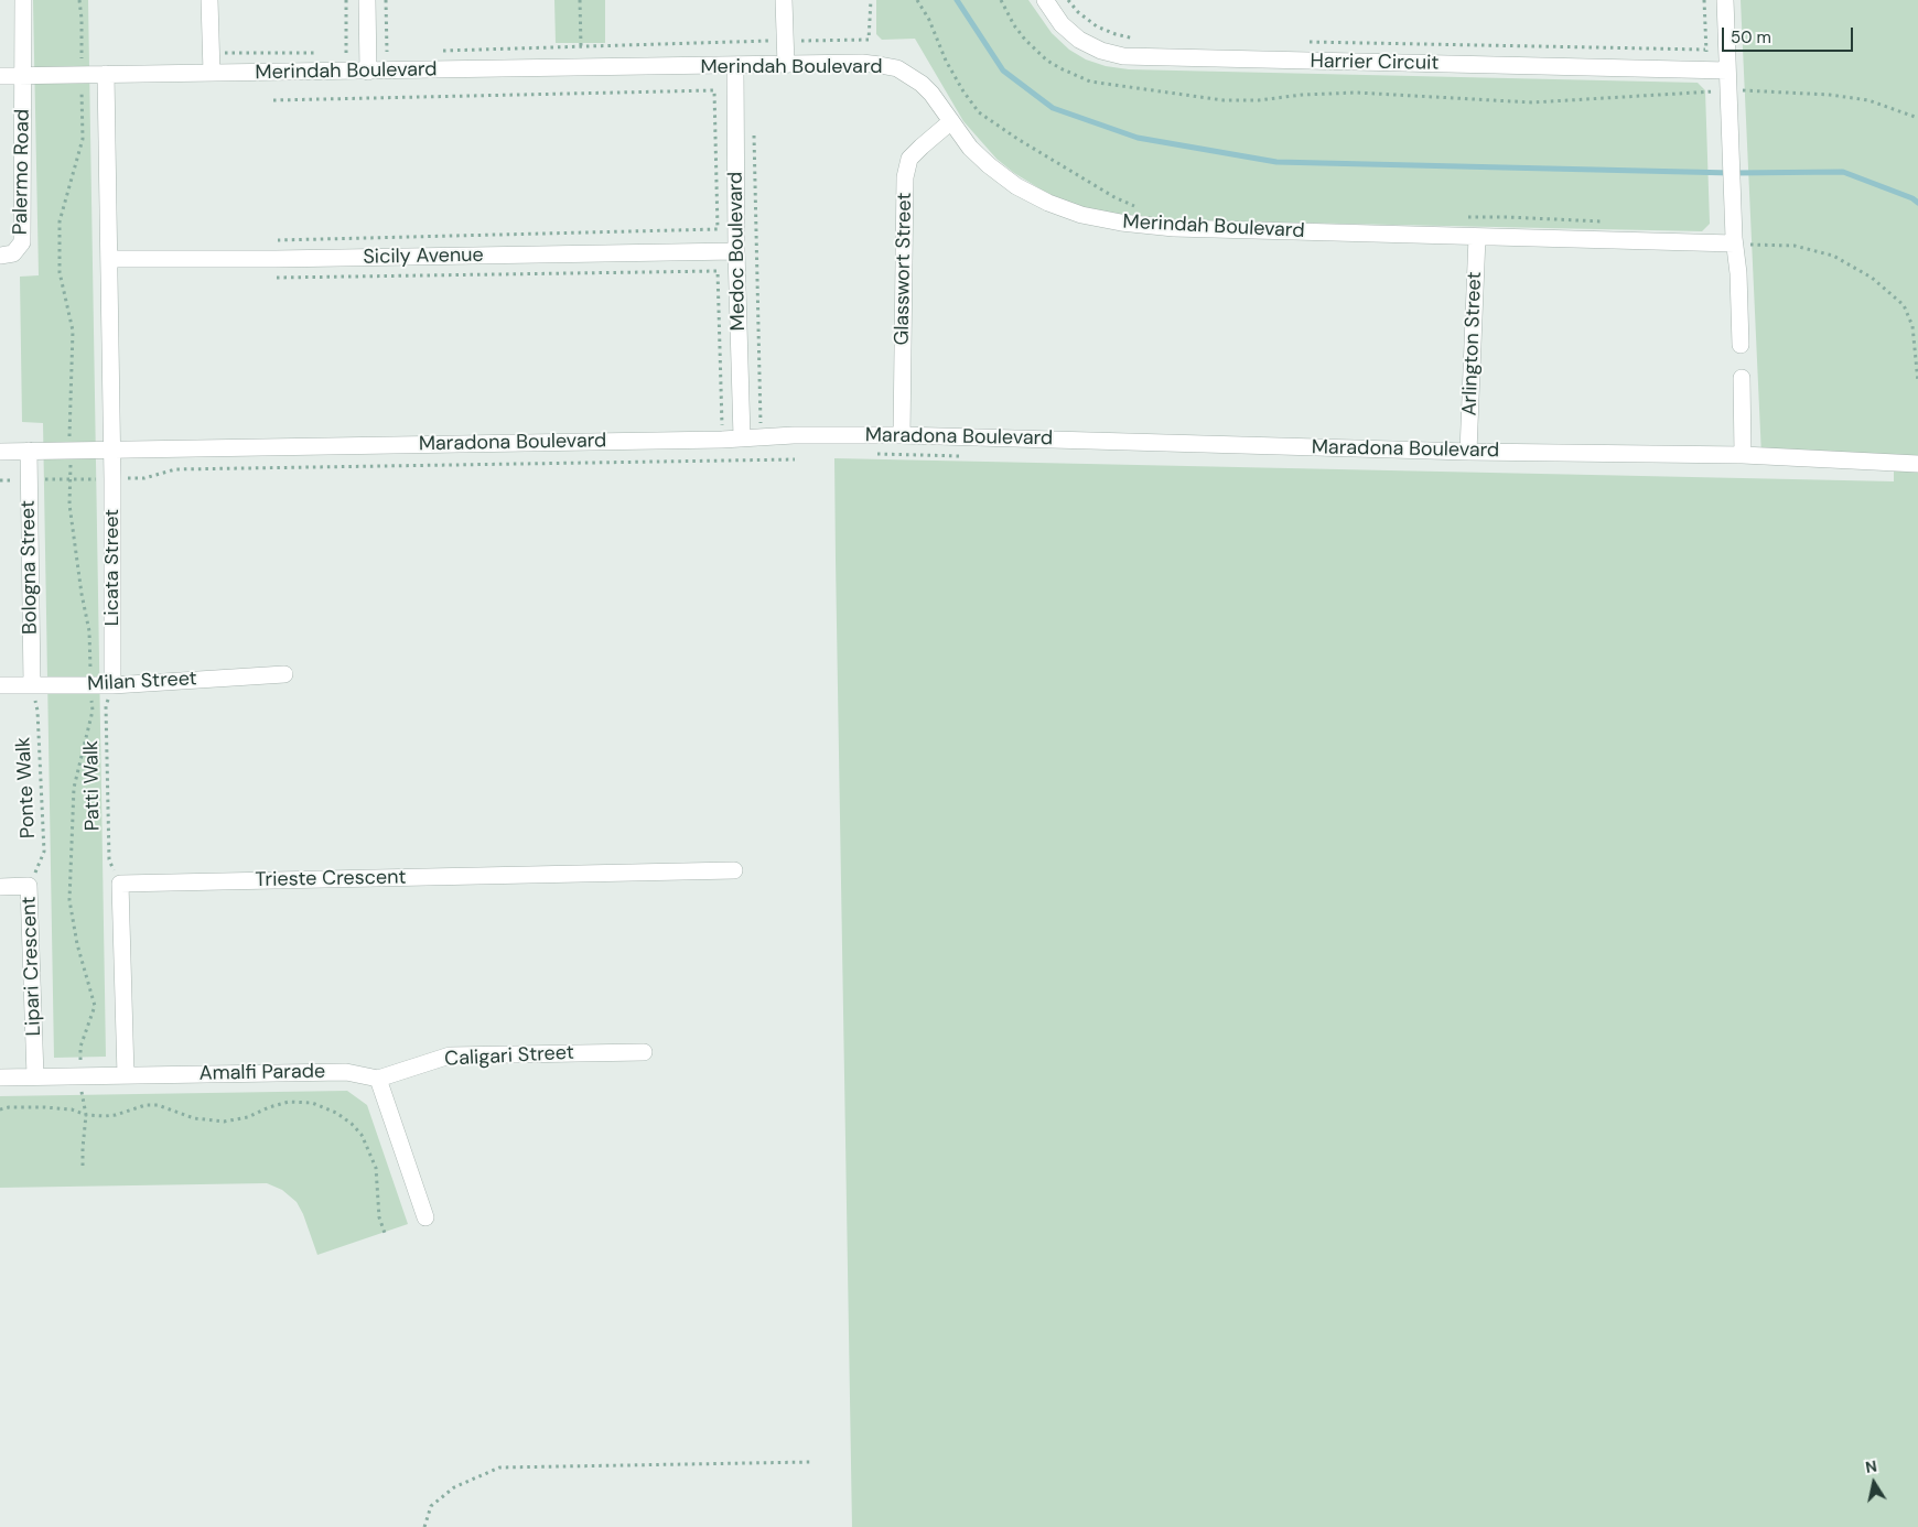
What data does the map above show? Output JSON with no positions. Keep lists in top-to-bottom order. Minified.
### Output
{"streets":{"street":["Harrier Circuit","Merindah Boulevard","Palermo Road","Medoc Boulevard","Sicily Avenue","Glasswort Street","Arlington Street","Maradona Boulevard","Bologna Street","Licata Street","Milan Street","Trieste Crescent","Lipari Crescent","Caligari Street","Amalfi Parade"],"path":["Patti Walk","Ponte Walk"]},"crossings":[["Merindah Boulevard","Palermo Road"],["Merindah Boulevard","Medoc Boulevard"],["Merindah Boulevard","Glasswort Street"],["Merindah Boulevard","Arlington Street"],["Merindah Boulevard","Licata Street"],["Medoc Boulevard","Sicily Avenue"],["Medoc Boulevard","Maradona Boulevard"],["Sicily Avenue","Licata Street"],["Glasswort Street","Maradona Boulevard"],["Arlington Street","Maradona Boulevard"],["Maradona Boulevard","Bologna Street"],["Maradona Boulevard","Licata Street"],["Bologna Street","Milan Street"],["Bologna Street","Ponte Walk"],["Licata Street","Milan Street"],["Licata Street","Patti Walk"],["Milan Street","Patti Walk"],["Milan Street","Ponte Walk"],["Patti Walk","Trieste Crescent"],["Ponte Walk","Lipari Crescent"],["Lipari Crescent","Amalfi Parade"],["Caligari Street","Amalfi Parade"]],"scale_bar":"50 m","north":"top"}
